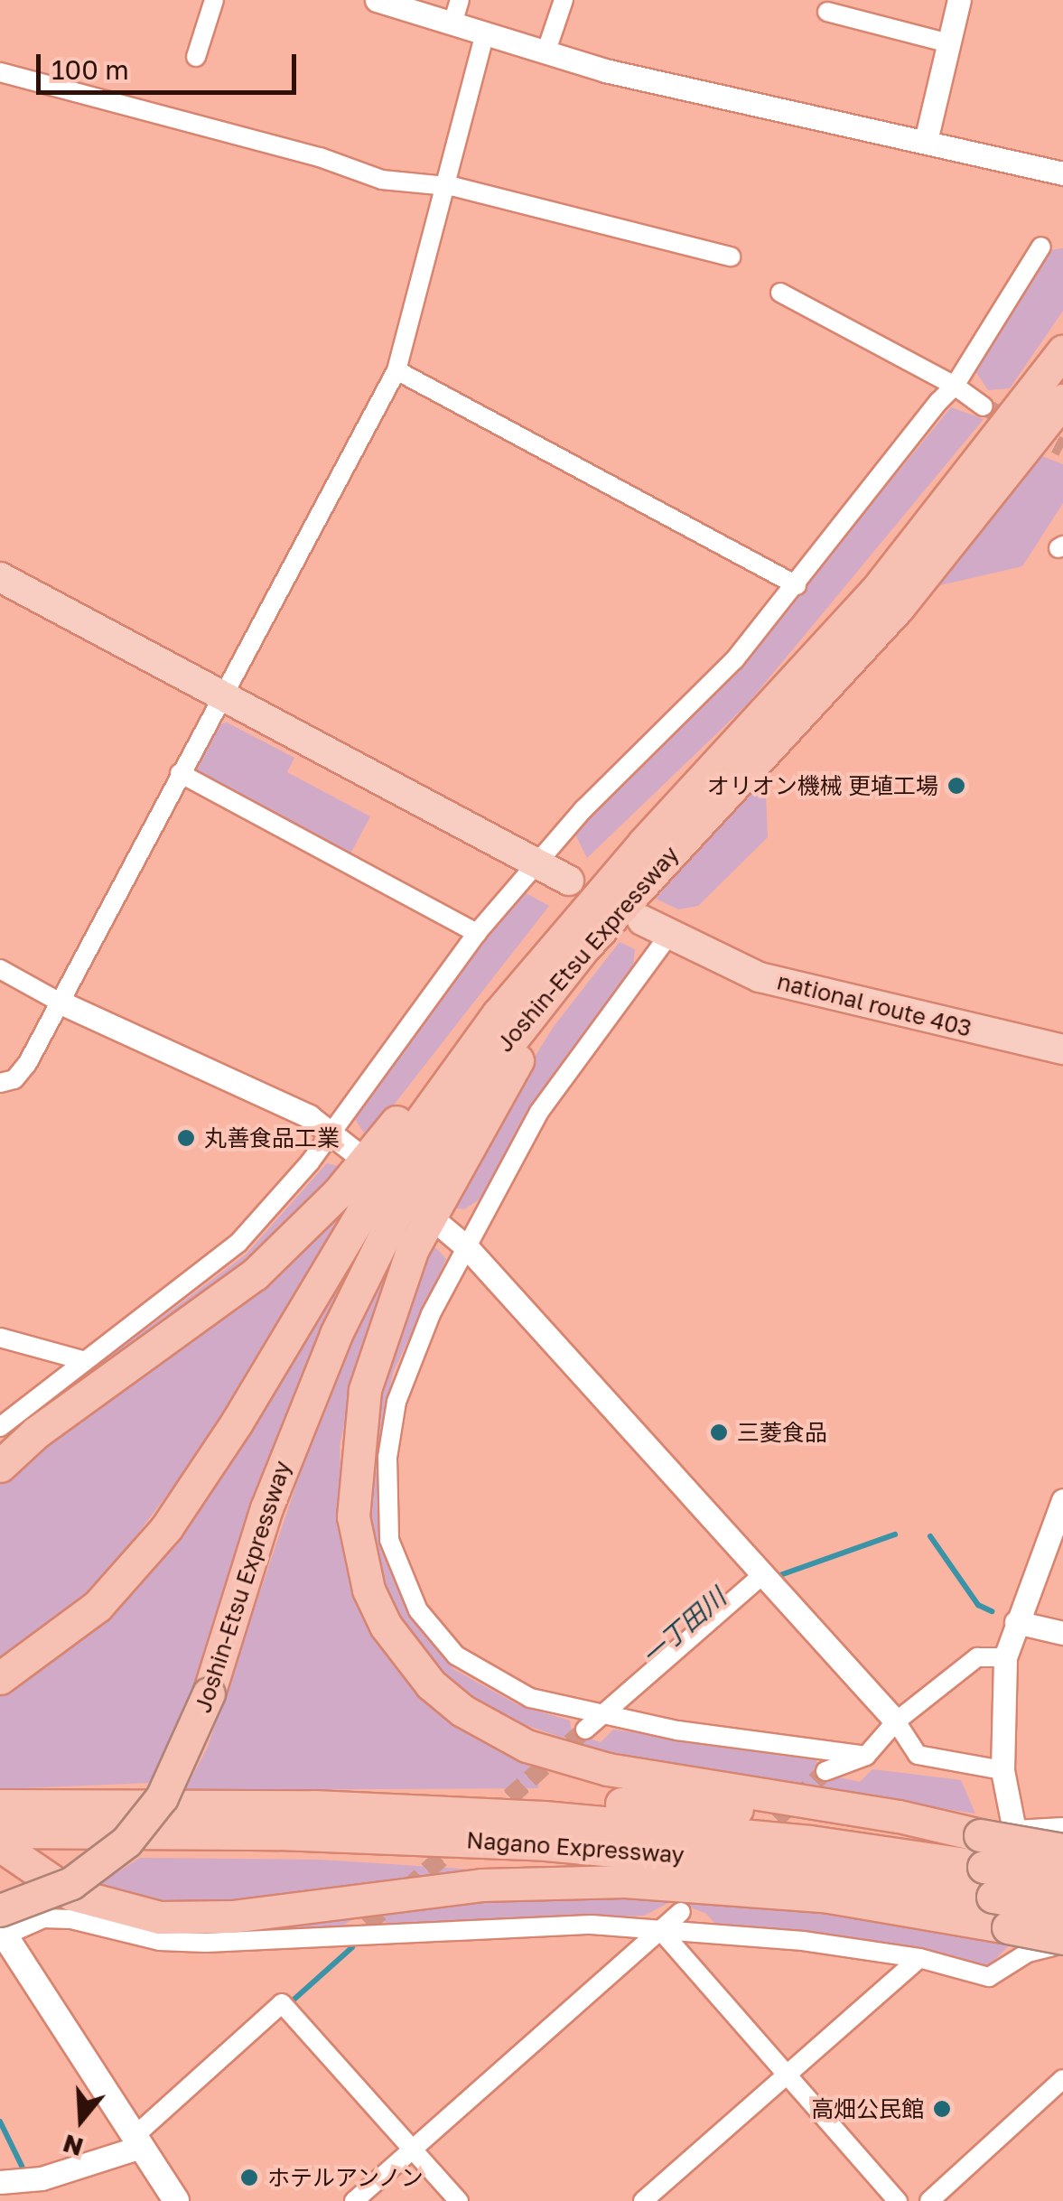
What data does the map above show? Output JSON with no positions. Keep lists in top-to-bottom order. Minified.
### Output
{"streets":{"highway":["Joshin-Etsu Expressway","national route 403","Nagano Expressway"]},"water":["一丁田川"],"places":["オリオン機械 更埴工場","丸善食品工業","三菱食品","高畑公民館","ホテルアンノン"],"scale_bar":"100 m","north":"bottom"}
